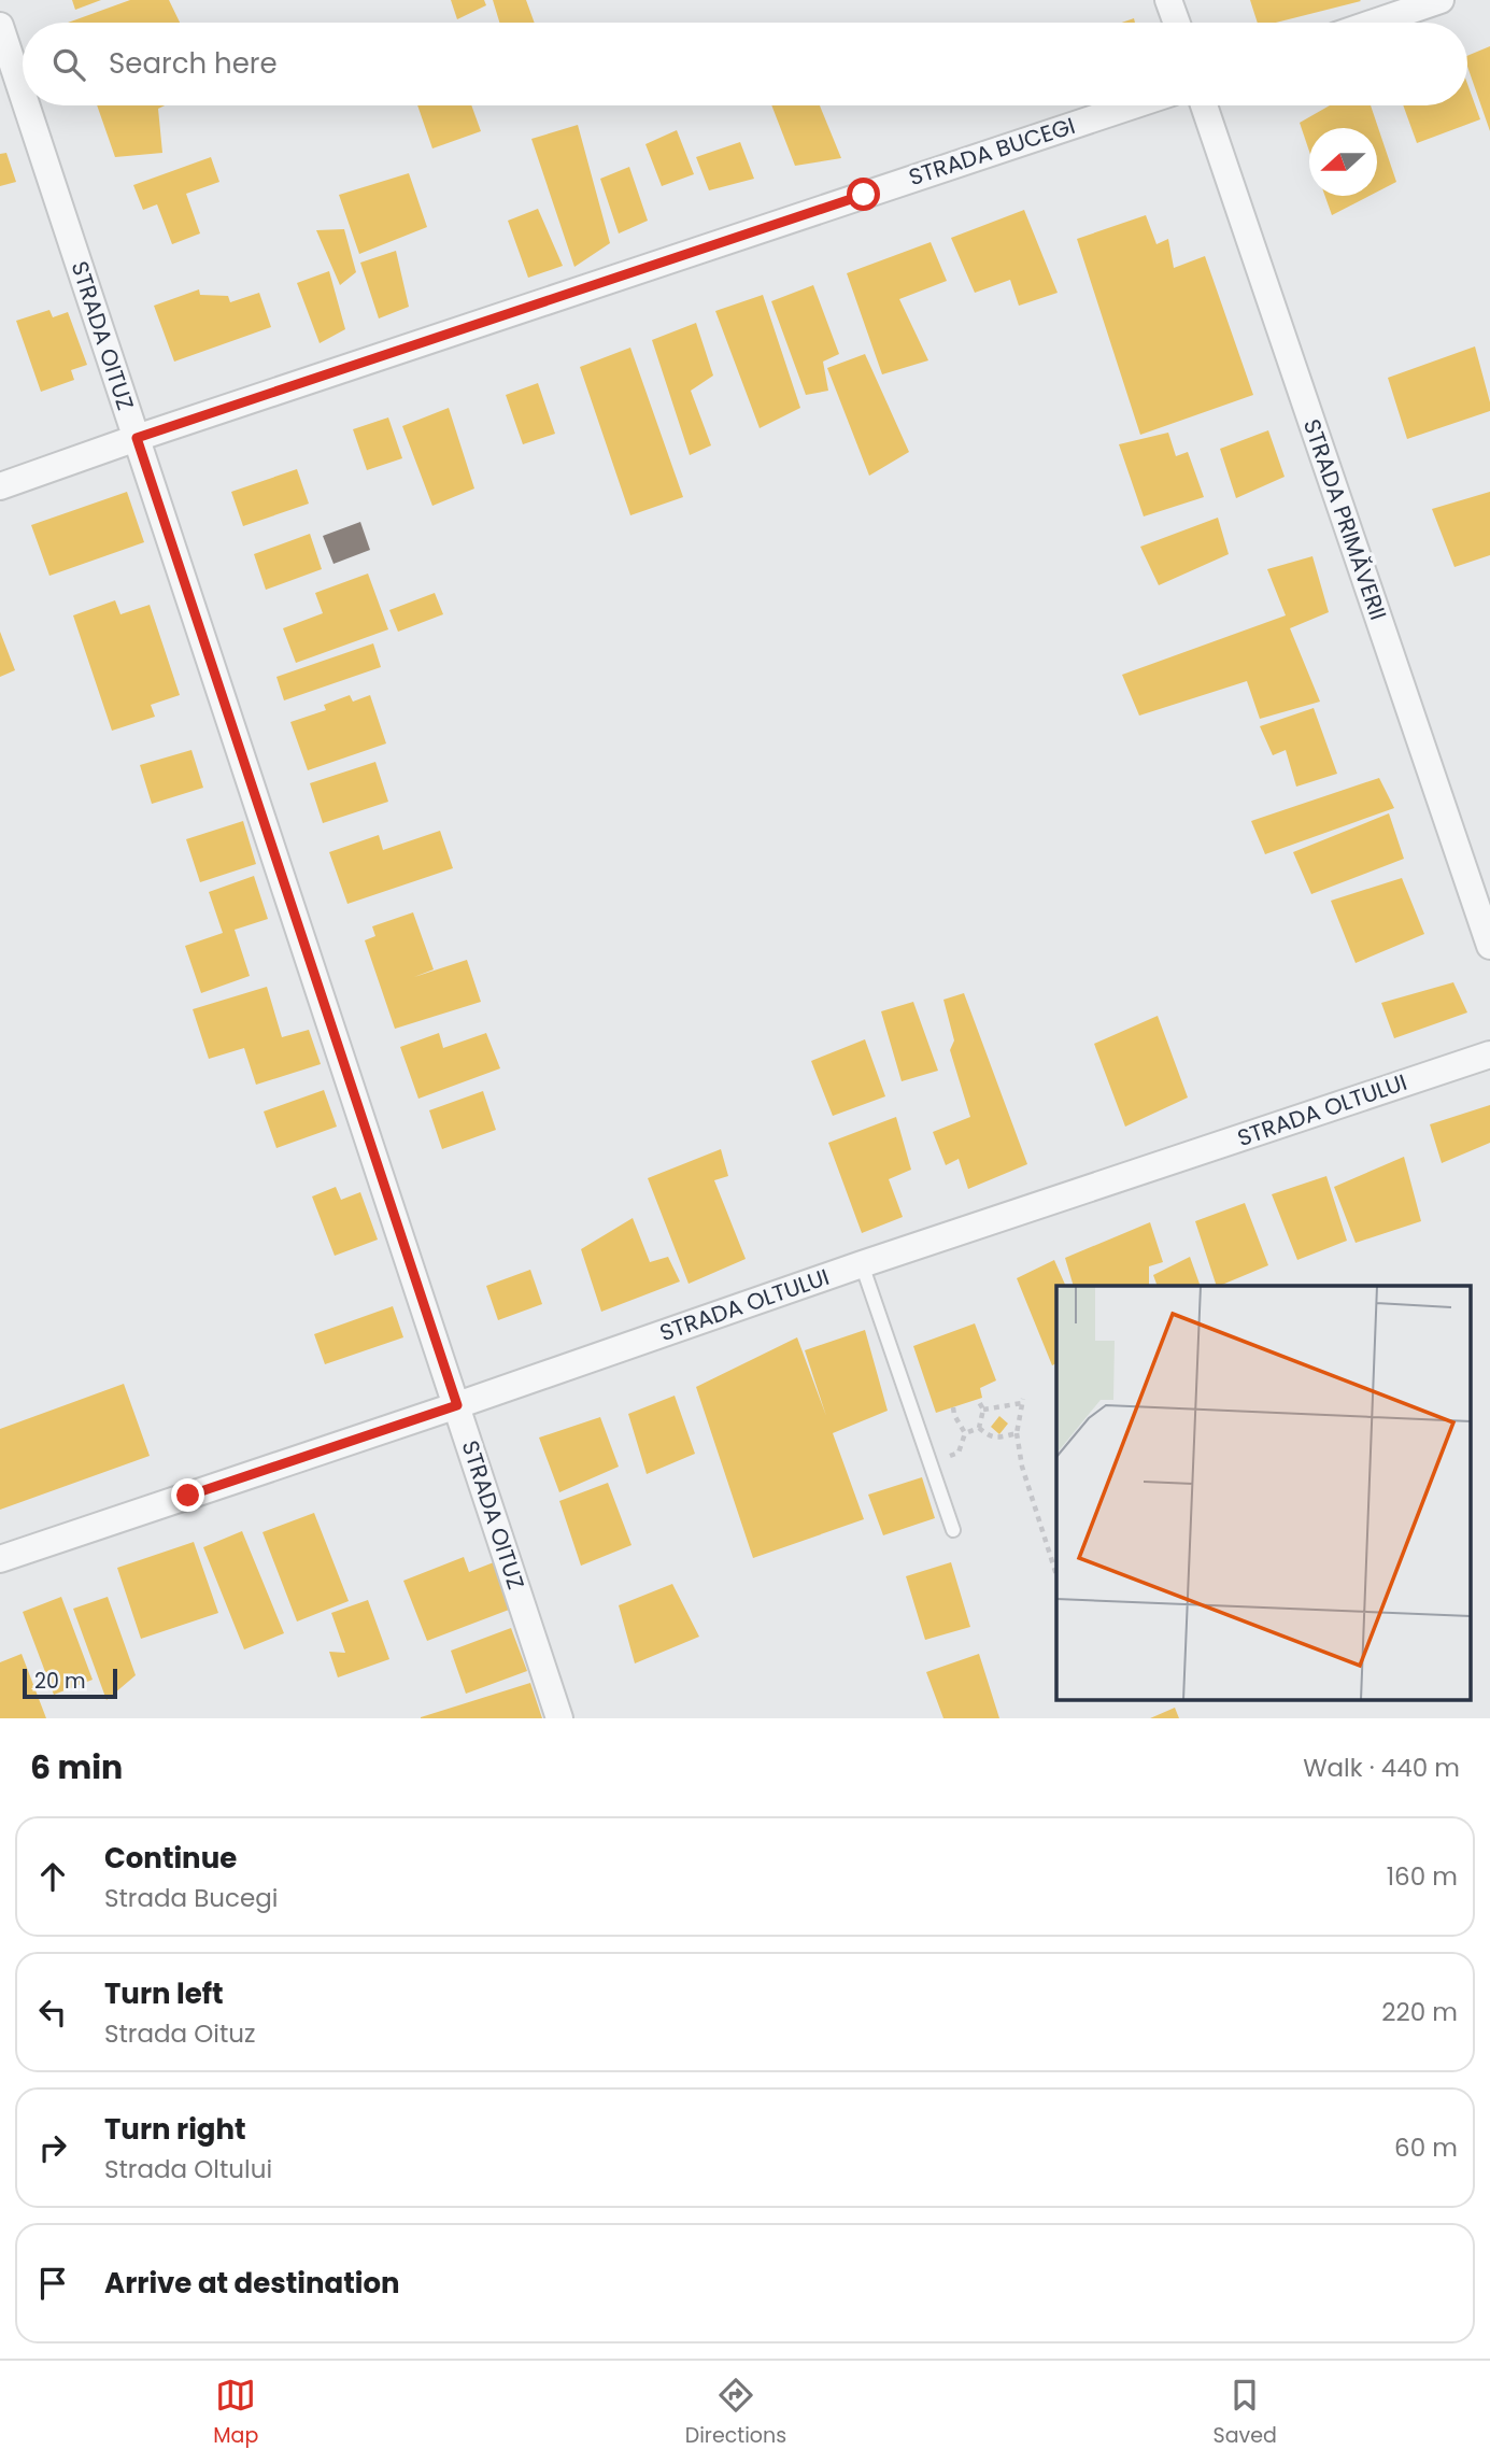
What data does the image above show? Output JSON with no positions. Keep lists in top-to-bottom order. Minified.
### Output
{"streets":{"street":["STRADA BUCEGI","STRADA OITUZ","STRADA PRIMĂVERII","STRADA OLTULUI"]},"crossings":[["STRADA BUCEGI","STRADA OITUZ"],["STRADA OITUZ","STRADA OLTULUI"]],"scale_bar":"20 m","north":"left","page":{"search":"Search here","scale":"20 m","heading":["6 min","Walk · 440 m"],"list":[["Continue","Strada Bucegi","160 m"],["Turn left","Strada Oituz","220 m"],["Turn right","Strada Oltului","60 m"],"Arrive at destination"],"nav":["Map","Directions","Saved"]}}
